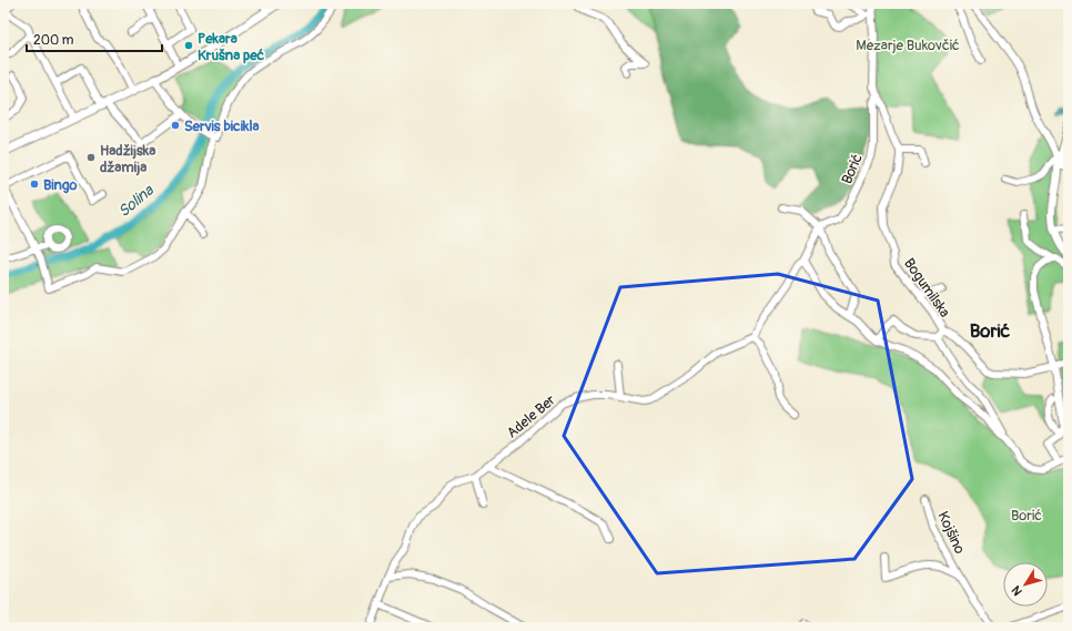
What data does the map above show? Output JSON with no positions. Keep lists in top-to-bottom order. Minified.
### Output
{"streets":{"street":["Borić","Bogumilska","Adele Ber","Kojšino"]},"crossings":[["Borić","Bogumilska"]],"districts":["Borić"],"water":["Solina"],"parks":["Mezarje Bukovčić","Borić"],"places":["Pekara Krušna peć","Servis bicikla","Hadžijska džamija","Bingo"],"scale_bar":"200 m","north":"bottom left"}
